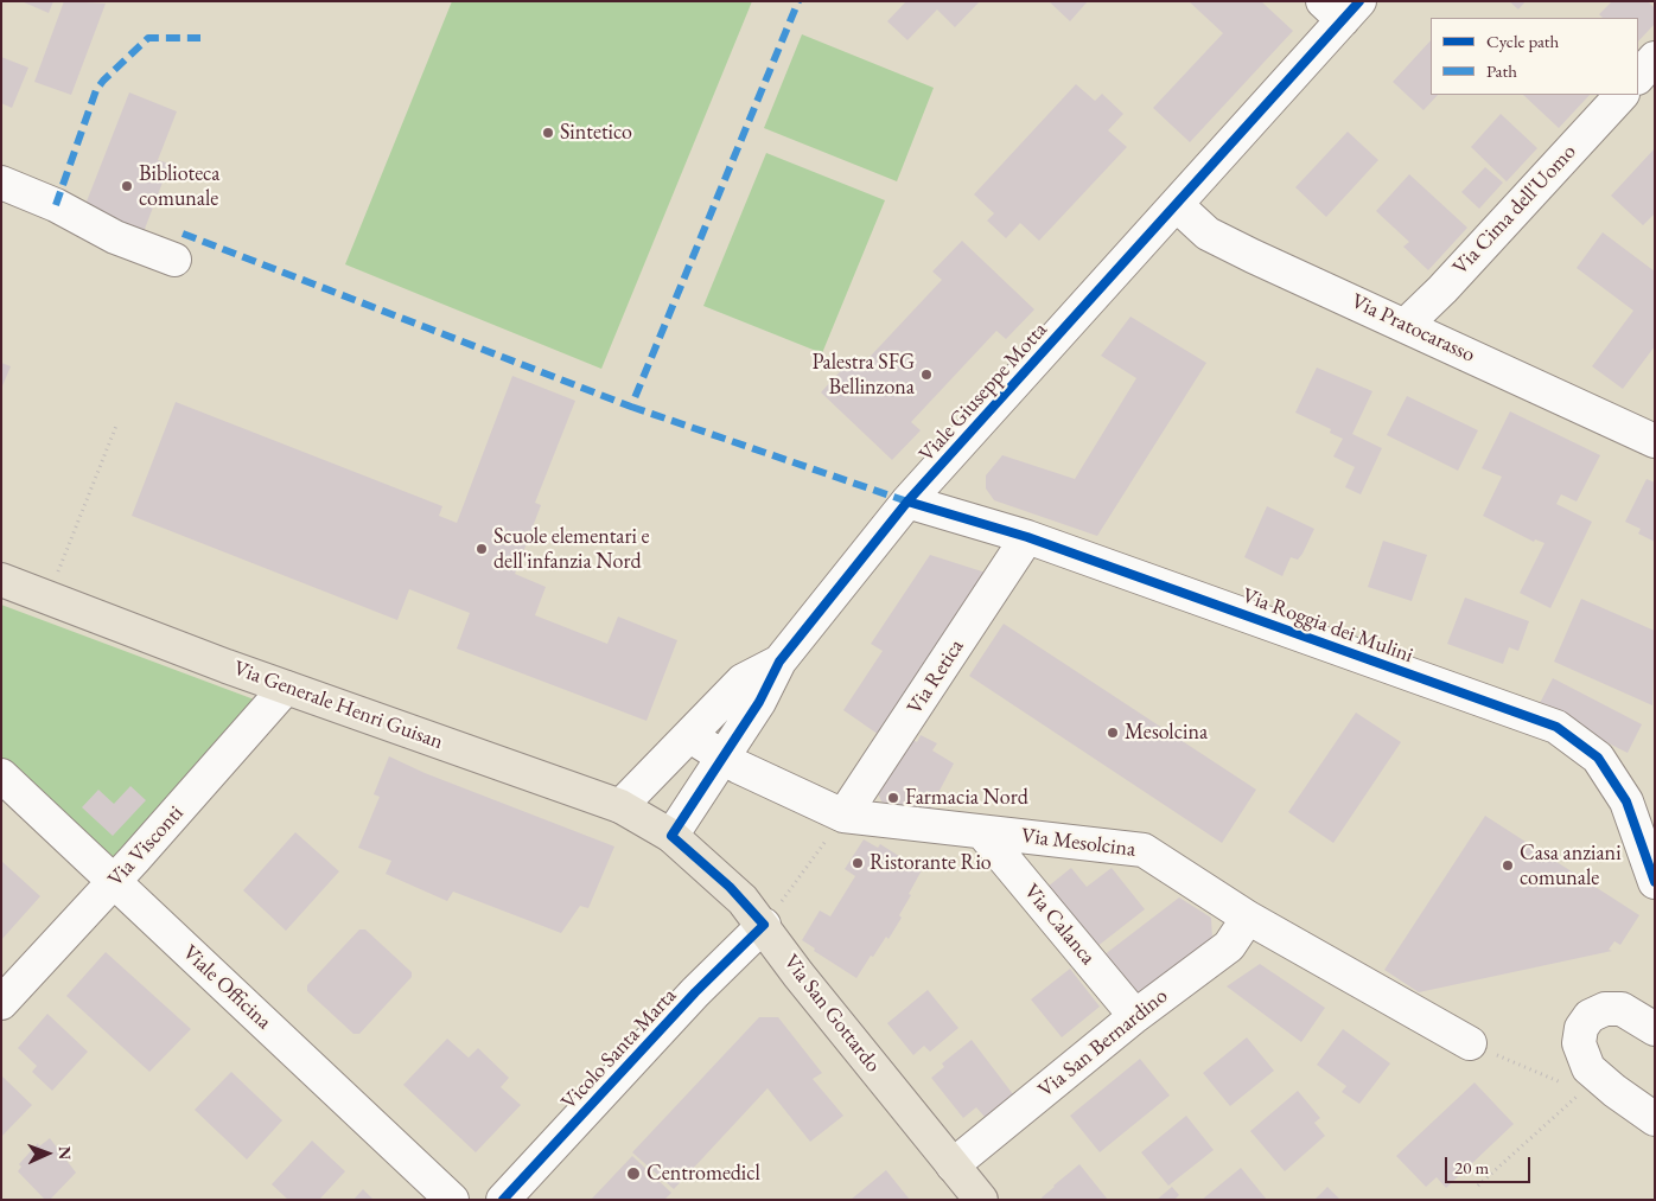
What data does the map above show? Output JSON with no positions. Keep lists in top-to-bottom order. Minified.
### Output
{"streets":{"main road":["Via Generale Henri Guisan","Via San Gottardo"],"street":["Via Cima dell'Uomo","Via Pratocarasso","Viale Giuseppe Motta","Via Roggia dei Mulini","Via Retica","Via Mesolcina","Via Visconti","Via Calanca","Viale Officina","Via San Bernardino","Vicolo Santa Marta"]},"crossings":[["Via Cima dell'Uomo","Via Pratocarasso"],["Via Pratocarasso","Viale Giuseppe Motta"],["Viale Giuseppe Motta","Via Roggia dei Mulini"],["Viale Giuseppe Motta","Via Generale Henri Guisan"],["Viale Giuseppe Motta","Via Mesolcina"],["Viale Giuseppe Motta","Via San Gottardo"],["Via Roggia dei Mulini","Via Retica"],["Via Retica","Via Mesolcina"],["Via Generale Henri Guisan","Via Visconti"],["Via Generale Henri Guisan","Via San Gottardo"],["Via Mesolcina","Via Calanca"],["Via Mesolcina","Via San Bernardino"],["Via Visconti","Viale Officina"],["Via Calanca","Via San Bernardino"],["Via San Gottardo","Via San Bernardino"],["Via San Gottardo","Vicolo Santa Marta"]],"places":["Sintetico","Biblioteca comunale","Palestra SFG Bellinzona","Scuole elementari e dell'infanzia Nord","Mesolcina","Farmacia Nord","Ristorante Rio","Casa anziani comunale","Centromedicl"],"legend":["Cycle path","Path"],"scale_bar":"20 m","north":"right"}
